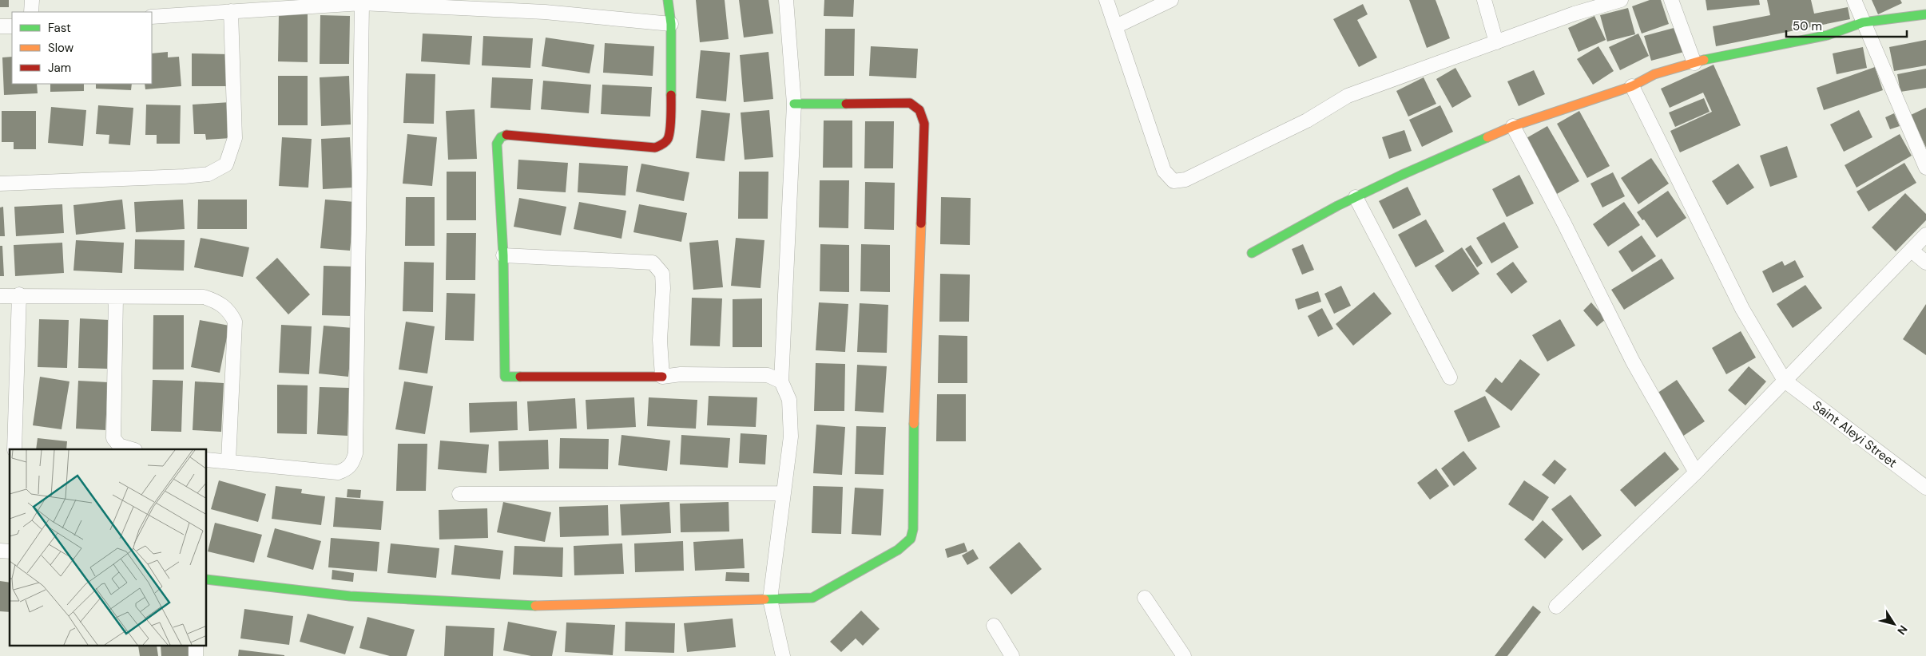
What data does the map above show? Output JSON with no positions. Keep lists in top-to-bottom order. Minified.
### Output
{"streets":{"street":["Saint Aleyi Street"]},"legend":["Fast","Slow","Jam"],"scale_bar":"50 m","north":"bottom right"}
